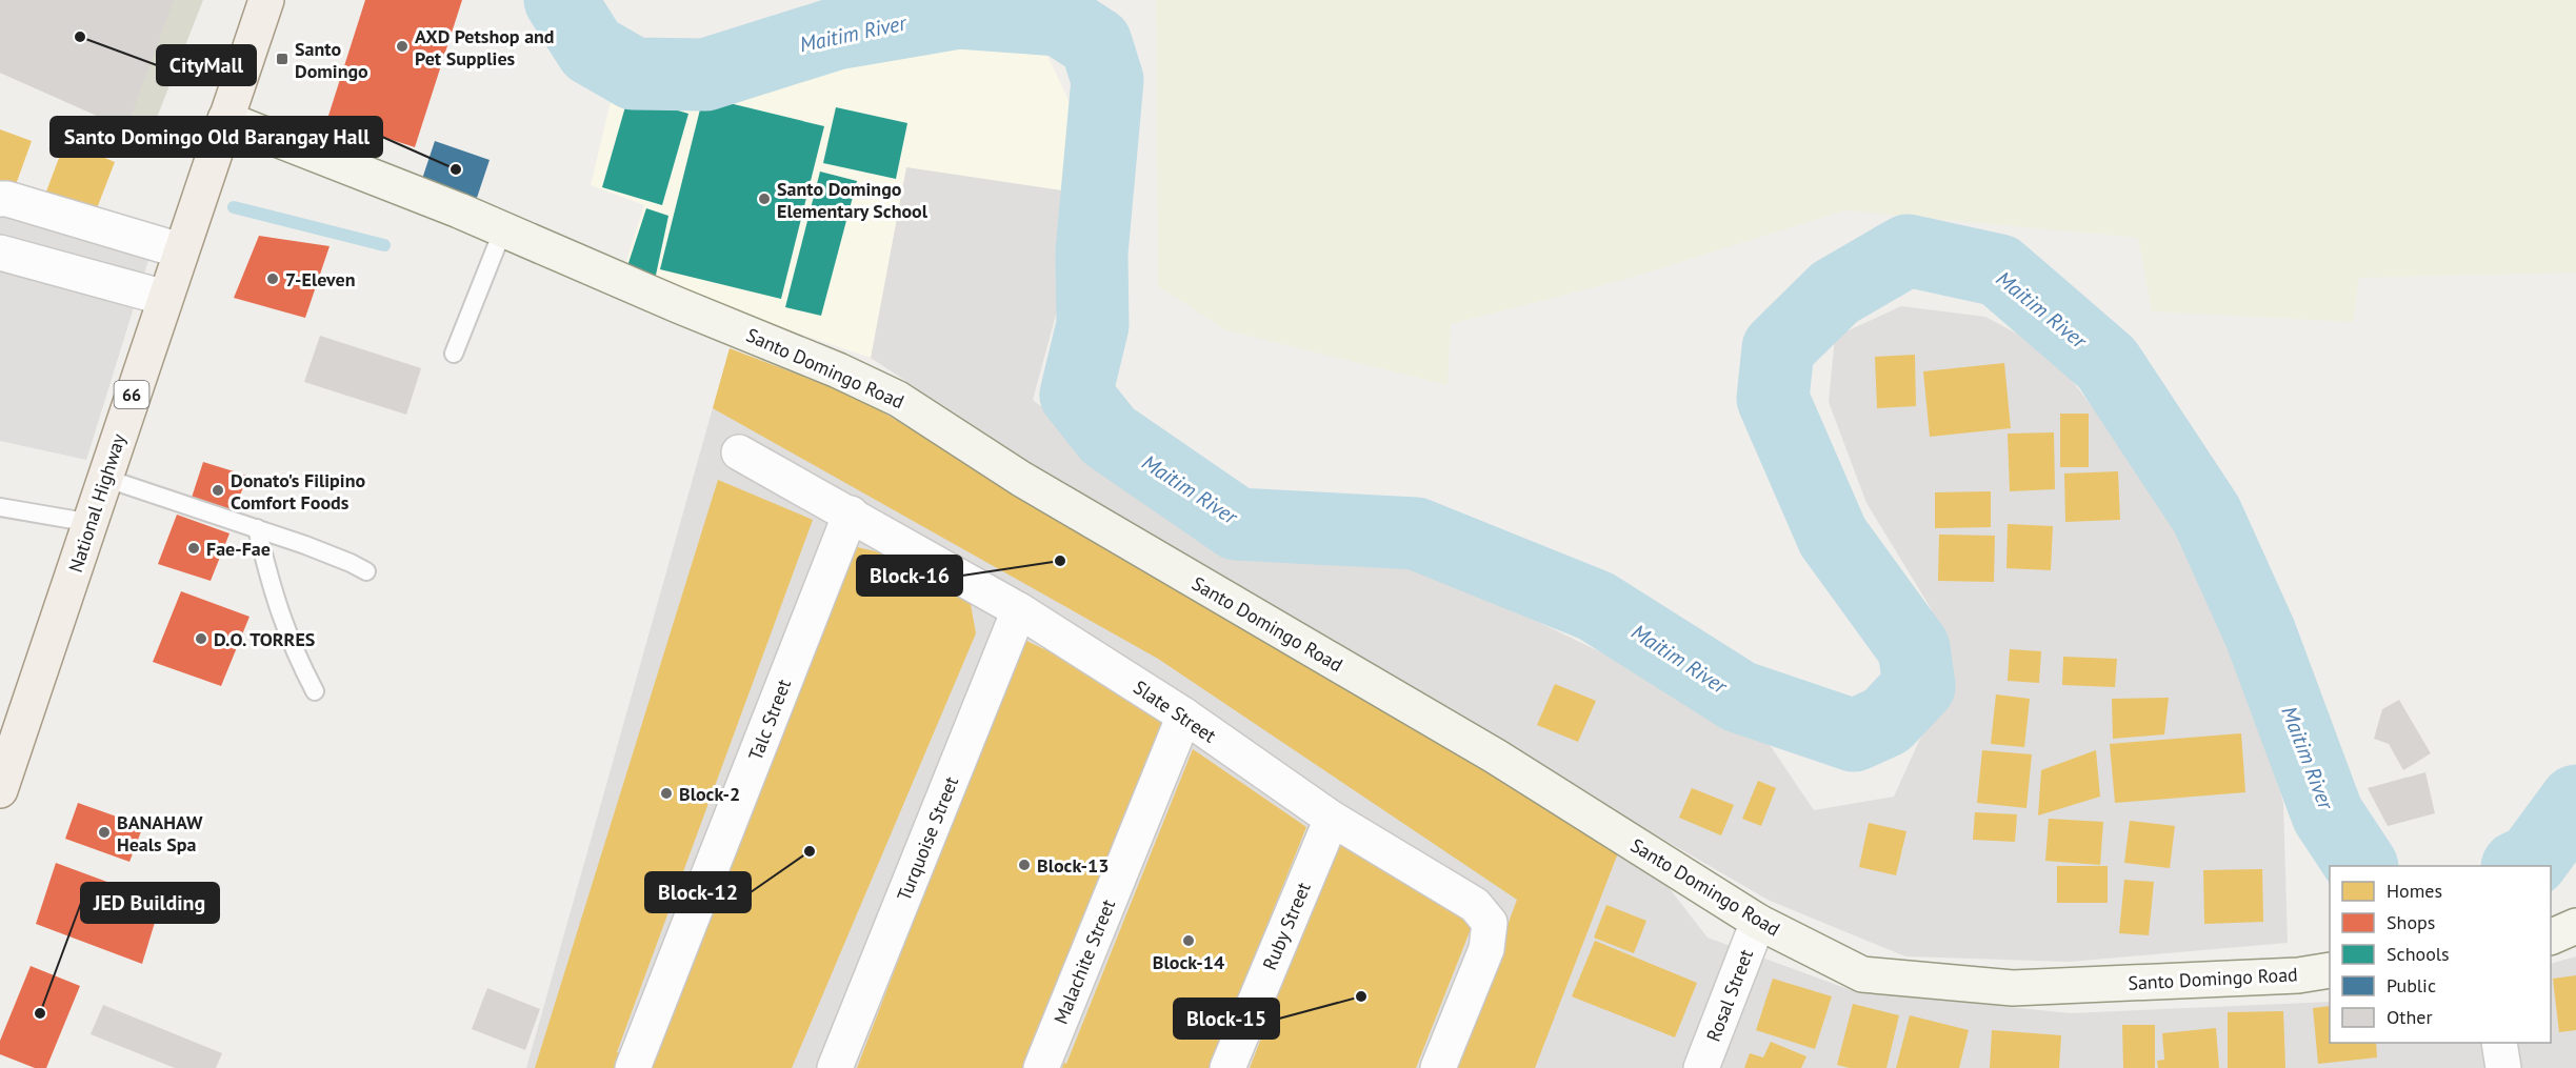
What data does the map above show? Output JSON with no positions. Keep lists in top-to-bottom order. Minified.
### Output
{"streets":{"main road":["66","National Highway"],"street":["Santo Domingo Road","Slate Street","Talc Street","Turquoise Street","Ruby Street","Malachite Street","Rosal Street"]},"crossings":[["Santo Domingo Road","National Highway"],["Santo Domingo Road","Rosal Street"],["Slate Street","Talc Street"],["Slate Street","Turquoise Street"],["Slate Street","Ruby Street"],["Slate Street","Malachite Street"]],"water":["Maitim River"],"places":{"other":["CityMall","AXD Petshop and Pet Supplies","Santo Domingo Old Barangay Hall","Santo Domingo Elementary School","7-Eleven","Donato's Filipino Comfort Foods","Fae-Fae","Block-16","D.O. TORRES","Block-2","BANAHAW Heals Spa","Block-12","Block-13","Block-14","Block-15","JED Building"],"transit":["Santo Domingo"]},"legend":["Homes","Shops","Schools","Public","Other"]}
